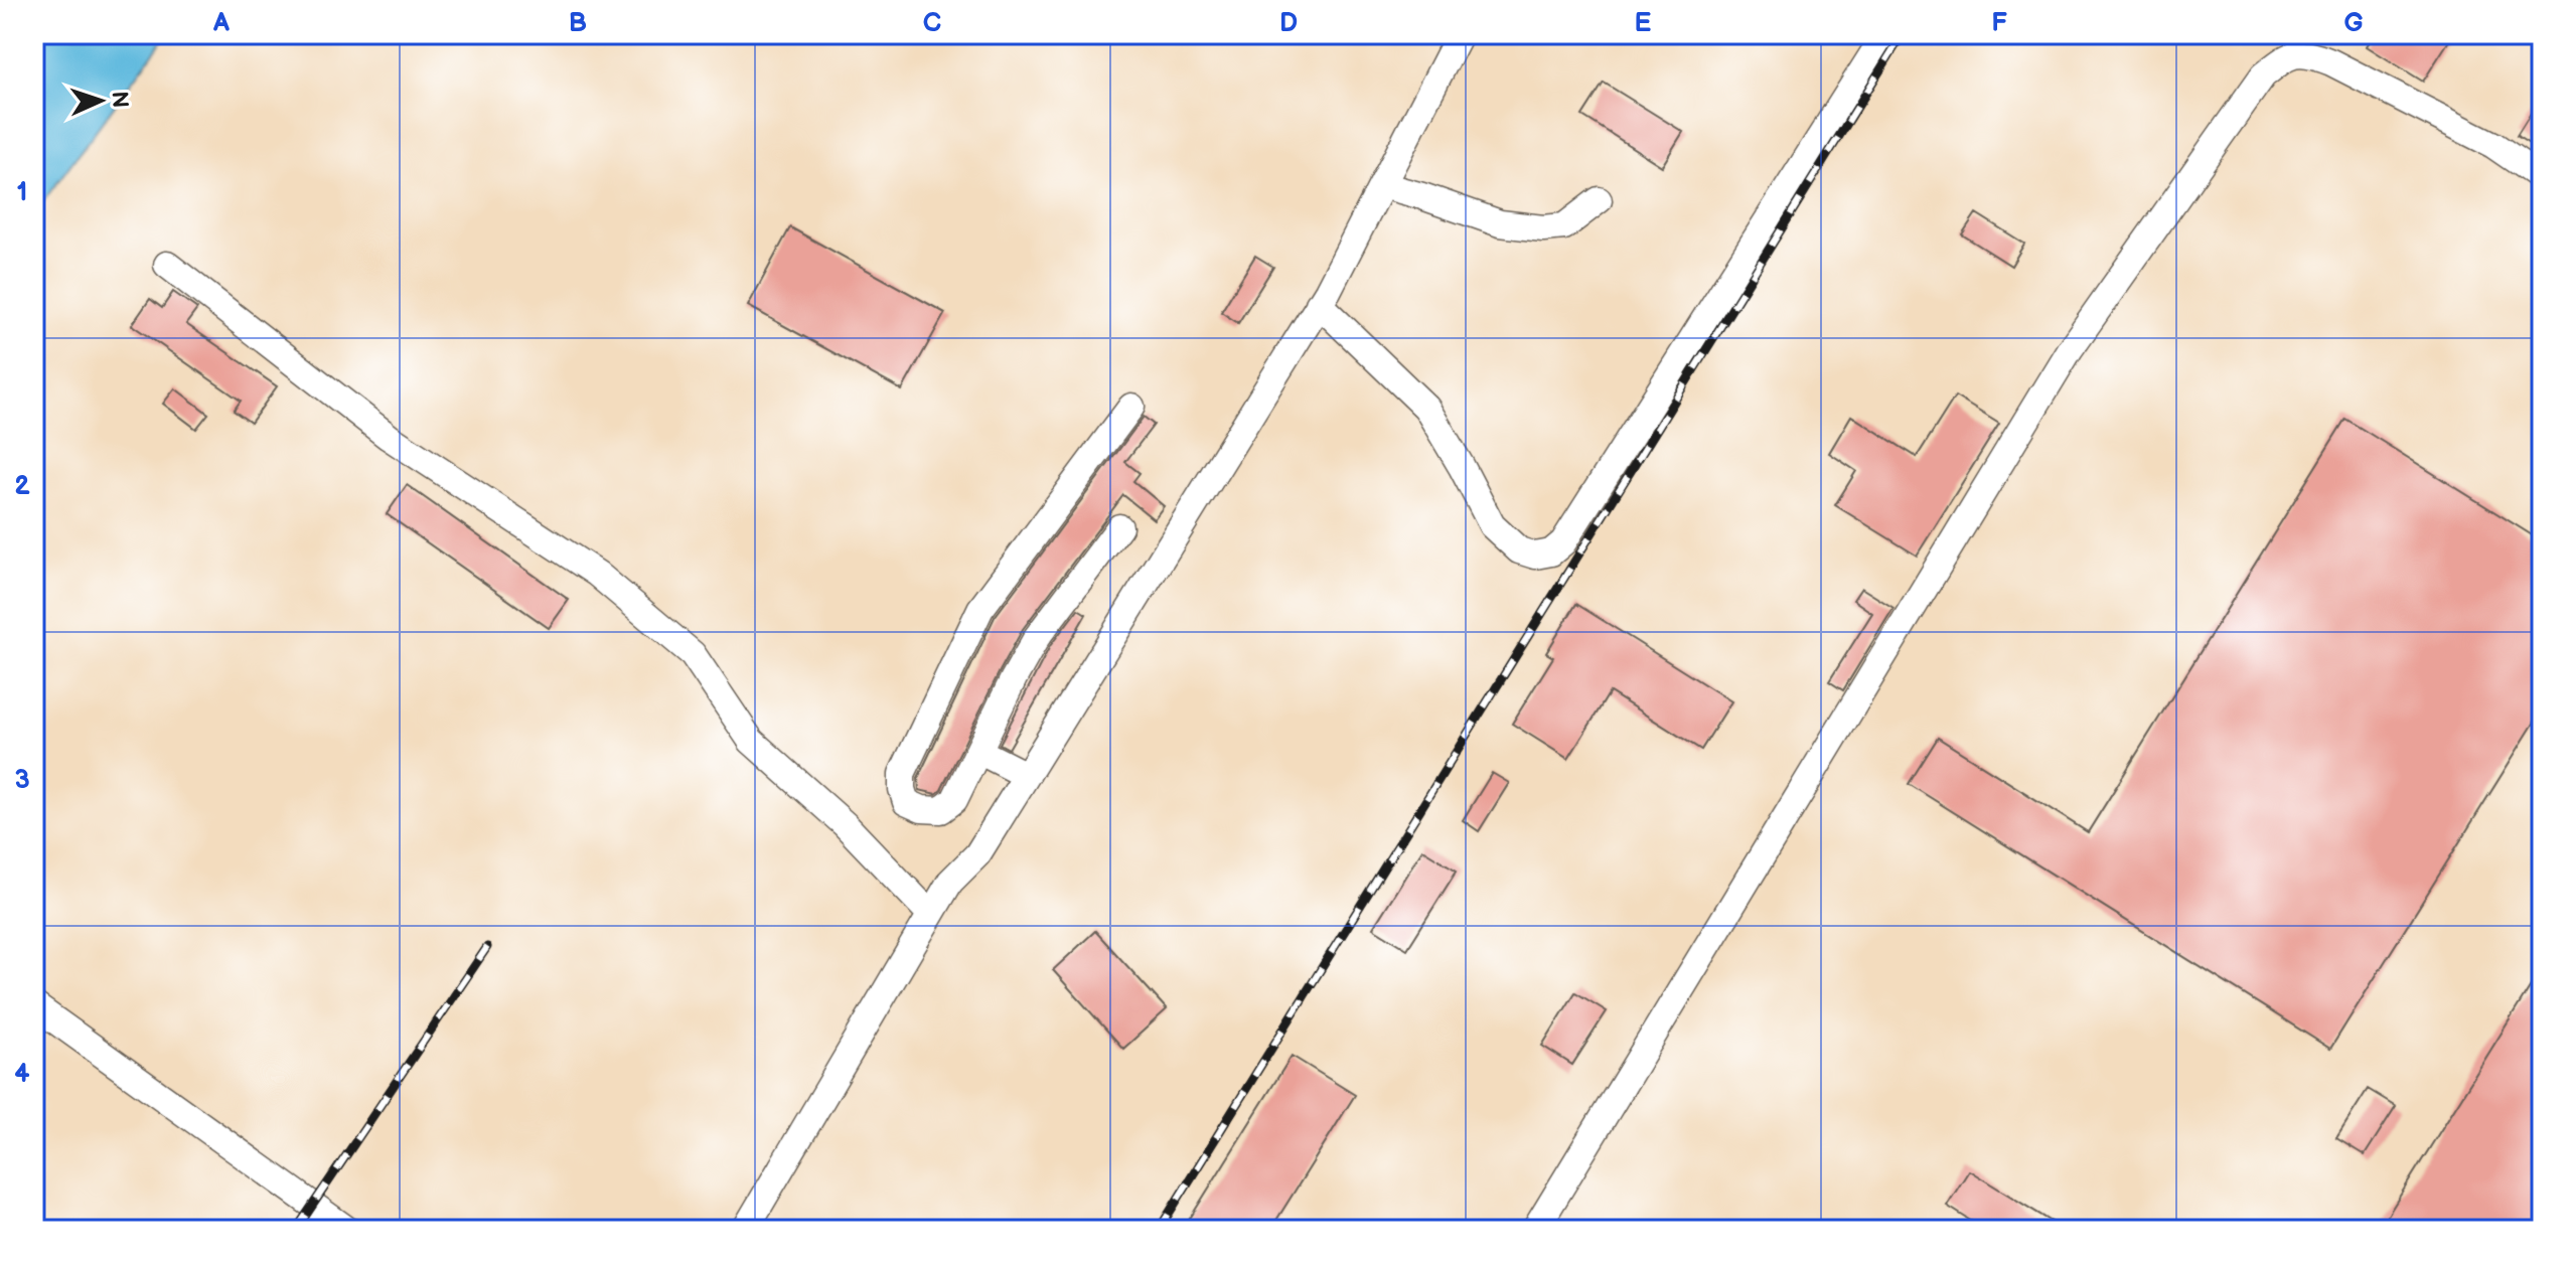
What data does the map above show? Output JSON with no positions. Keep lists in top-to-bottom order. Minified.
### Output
{"north":"right","grid":{"columns":["A","B","C","D","E","F","G"],"rows":["1","2","3","4"]}}
